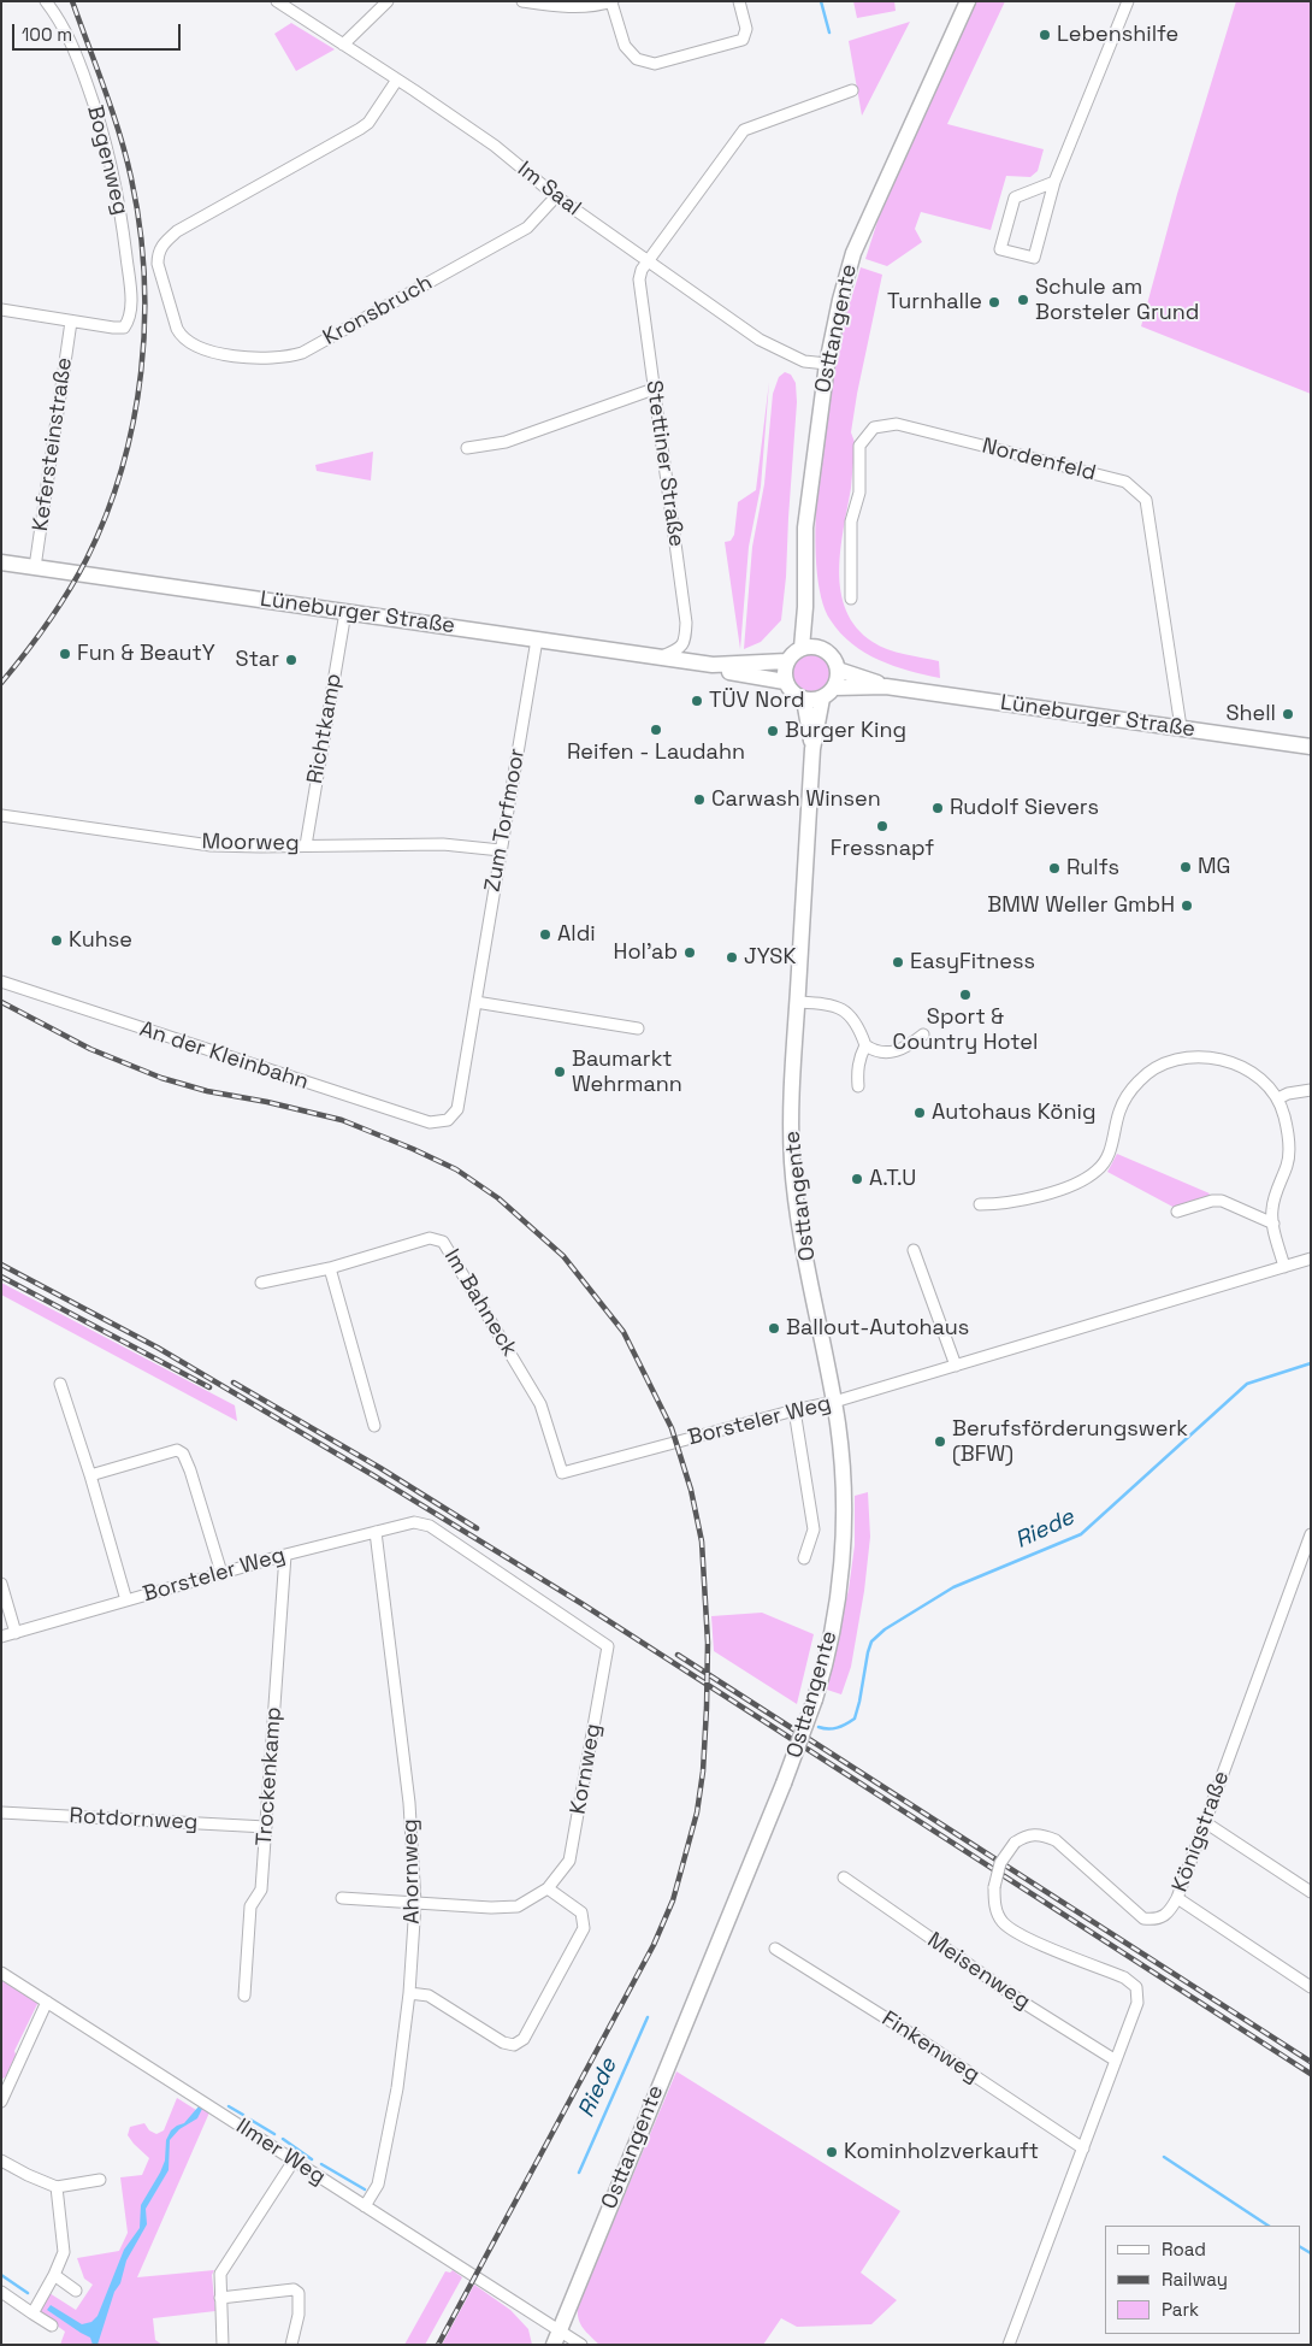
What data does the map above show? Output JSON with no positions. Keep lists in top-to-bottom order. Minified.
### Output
{"streets":{"main road":["Osttangente","Lüneburger Straße"],"street":["Bogenweg","Im Saal","Kronsbruch","Kefersteinstraße","Nordenfeld","Stettiner Straße","Richtkamp","Zum Torfmoor","Moorweg","An der Kleinbahn","Im Bahneck","Borsteler Weg","Kornweg","Trockenkamp","Rotdornweg","Königstraße","Ahornweg","Meisenweg","Finkenweg","Ilmer Weg"]},"crossings":[["Bogenweg","Kefersteinstraße"],["Im Saal","Kronsbruch"],["Im Saal","Osttangente"],["Im Saal","Stettiner Straße"],["Osttangente","Lüneburger Straße"],["Osttangente","Borsteler Weg"],["Osttangente","Ilmer Weg"],["Kefersteinstraße","Lüneburger Straße"],["Nordenfeld","Lüneburger Straße"],["Stettiner Straße","Lüneburger Straße"],["Lüneburger Straße","Richtkamp"],["Lüneburger Straße","Zum Torfmoor"],["Richtkamp","Moorweg"],["Zum Torfmoor","Moorweg"],["Zum Torfmoor","An der Kleinbahn"],["Im Bahneck","Borsteler Weg"],["Borsteler Weg","Kornweg"],["Borsteler Weg","Trockenkamp"],["Borsteler Weg","Ahornweg"],["Kornweg","Ahornweg"],["Trockenkamp","Rotdornweg"],["Königstraße","Meisenweg"],["Königstraße","Finkenweg"],["Ahornweg","Ilmer Weg"]],"water":["Riede"],"places":["Lebenshilfe","Schule am Borsteler Grund","Turnhalle","Fun & BeautY","Star","TÜV Nord","Shell","Reifen - Laudahn","Burger King","Carwash Winsen","Rudolf Sievers","Fressnapf","MG","Rulfs","BMW Weller GmbH","Aldi","Kuhse","Hol'ab","JYSK","EasyFitness","Sport & Country Hotel","Baumarkt Wehrmann","Autohaus König","A.T.U","Ballout-Autohaus","Berufsförderungswerk (BFW)","Kominholzverkauft"],"legend":["Road","Railway","Park"],"scale_bar":"100 m"}
